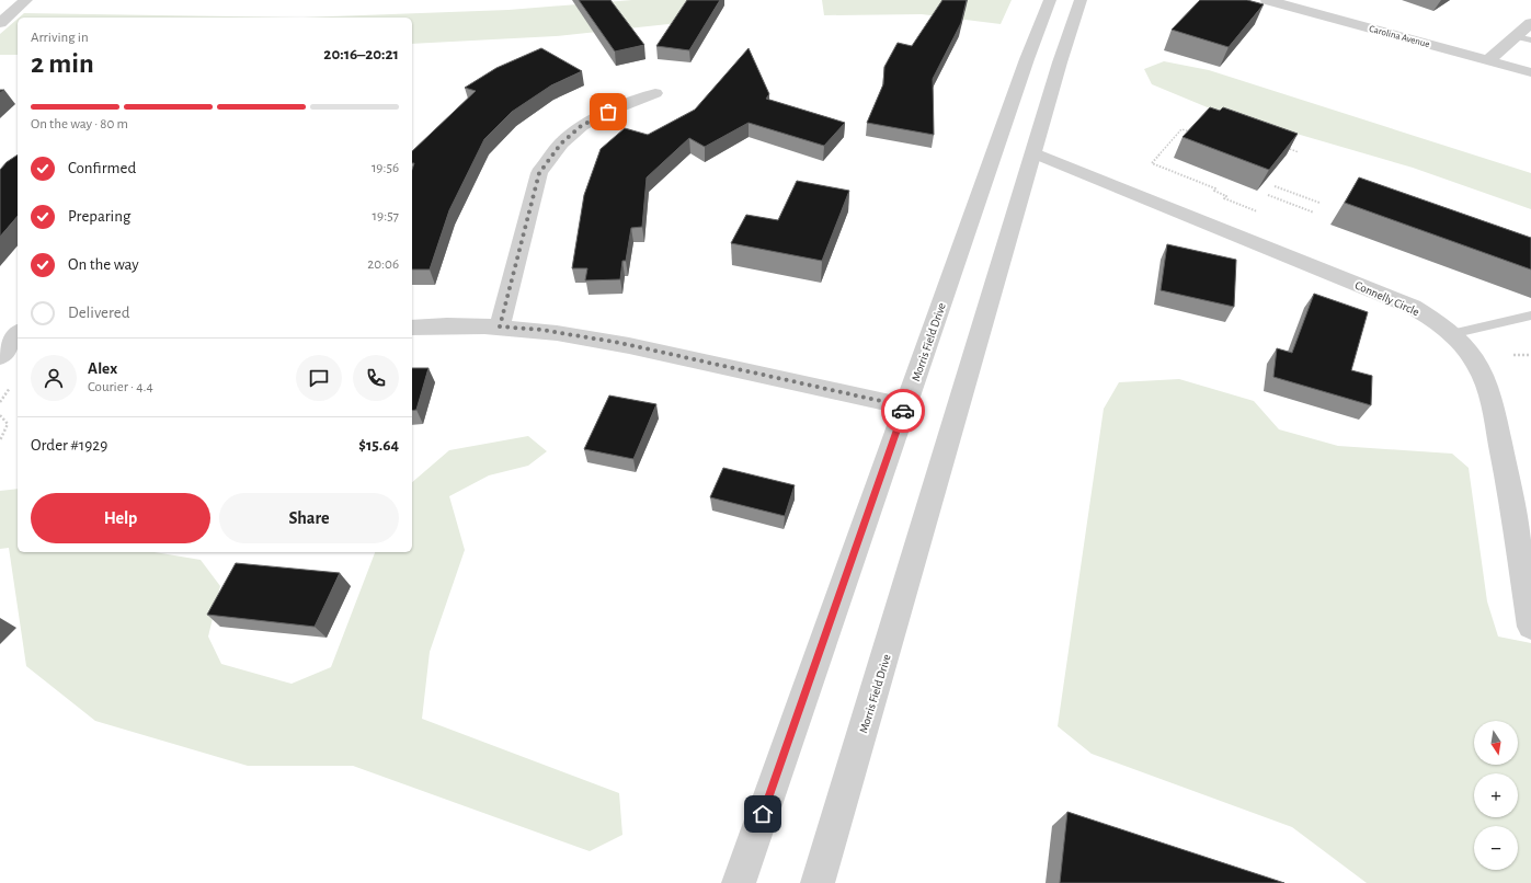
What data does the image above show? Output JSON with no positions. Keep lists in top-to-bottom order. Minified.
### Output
{"streets":{"street":["Carolina Avenue","Connelly Circle","Morris Field Drive"]},"crossings":[["Connelly Circle","Morris Field Drive"]],"north":"bottom","page":{"heading":["2 min","Arriving in","20:16–20:21"],"panel":["Alex","Courier · 4.4","Order #1929","$15.64"],"bar":"On the way · 80 m","list":[["Confirmed","19:56"],["Preparing","19:57"],["On the way","20:06"],"Delivered"],"buttons":["Help","Share"],"map_buttons":["+","−"]}}
